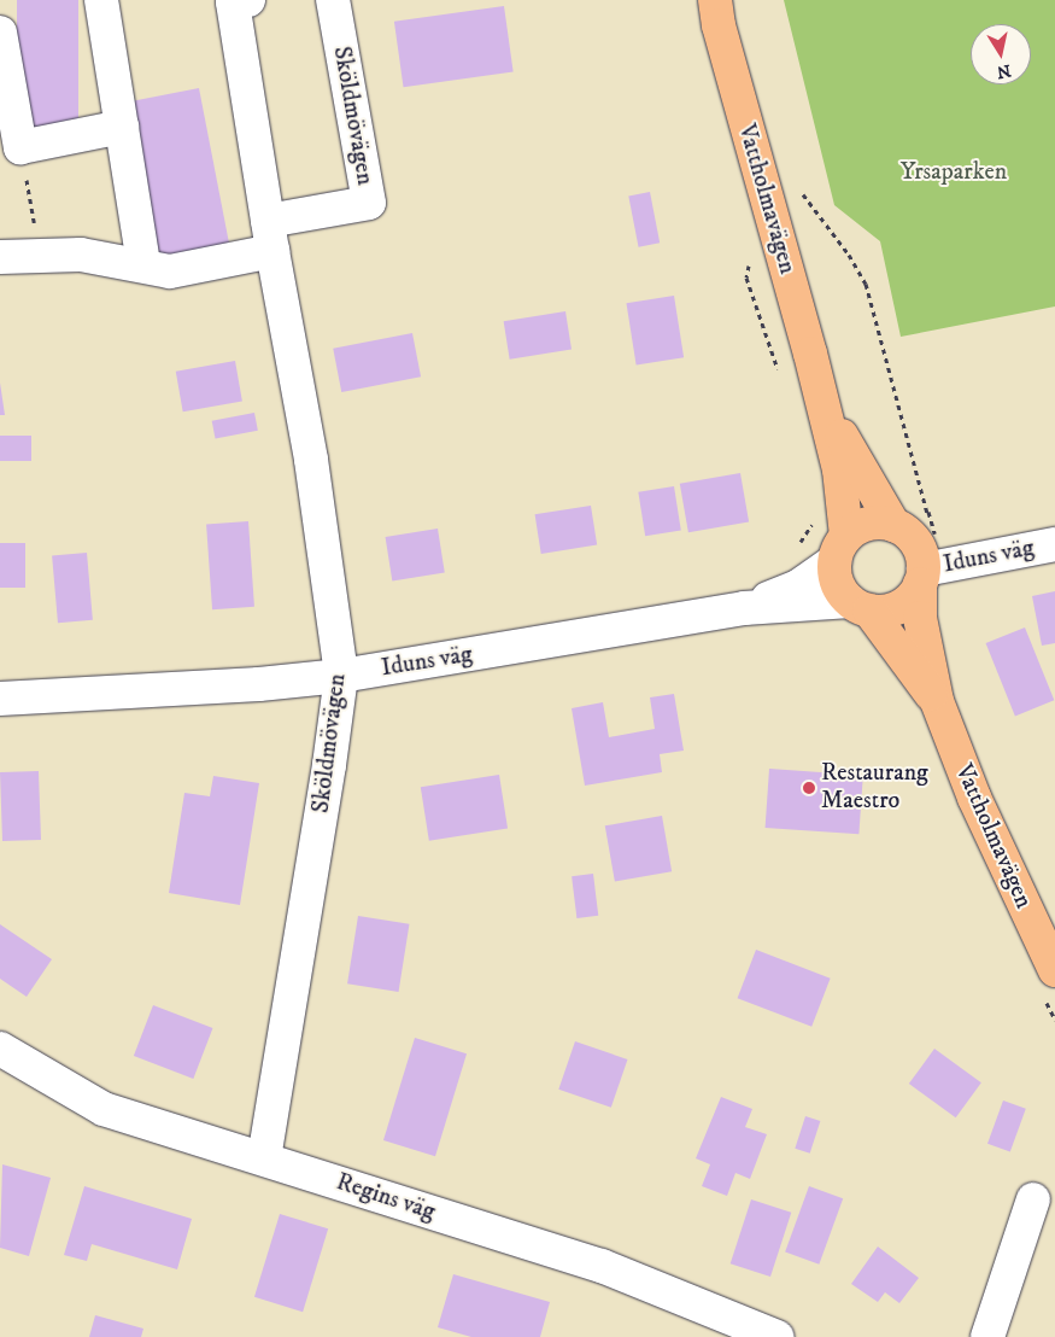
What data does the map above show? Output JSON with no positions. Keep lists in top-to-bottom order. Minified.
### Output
{"streets":{"main road":["Vattholmavägen"],"street":["Sköldmövägen","Iduns väg","Regins väg"]},"crossings":[["Sköldmövägen","Iduns väg"],["Sköldmövägen","Regins väg"],["Vattholmavägen","Iduns väg"]],"parks":["Yrsaparken"],"places":["Restaurang Maestro"],"north":"bottom"}
